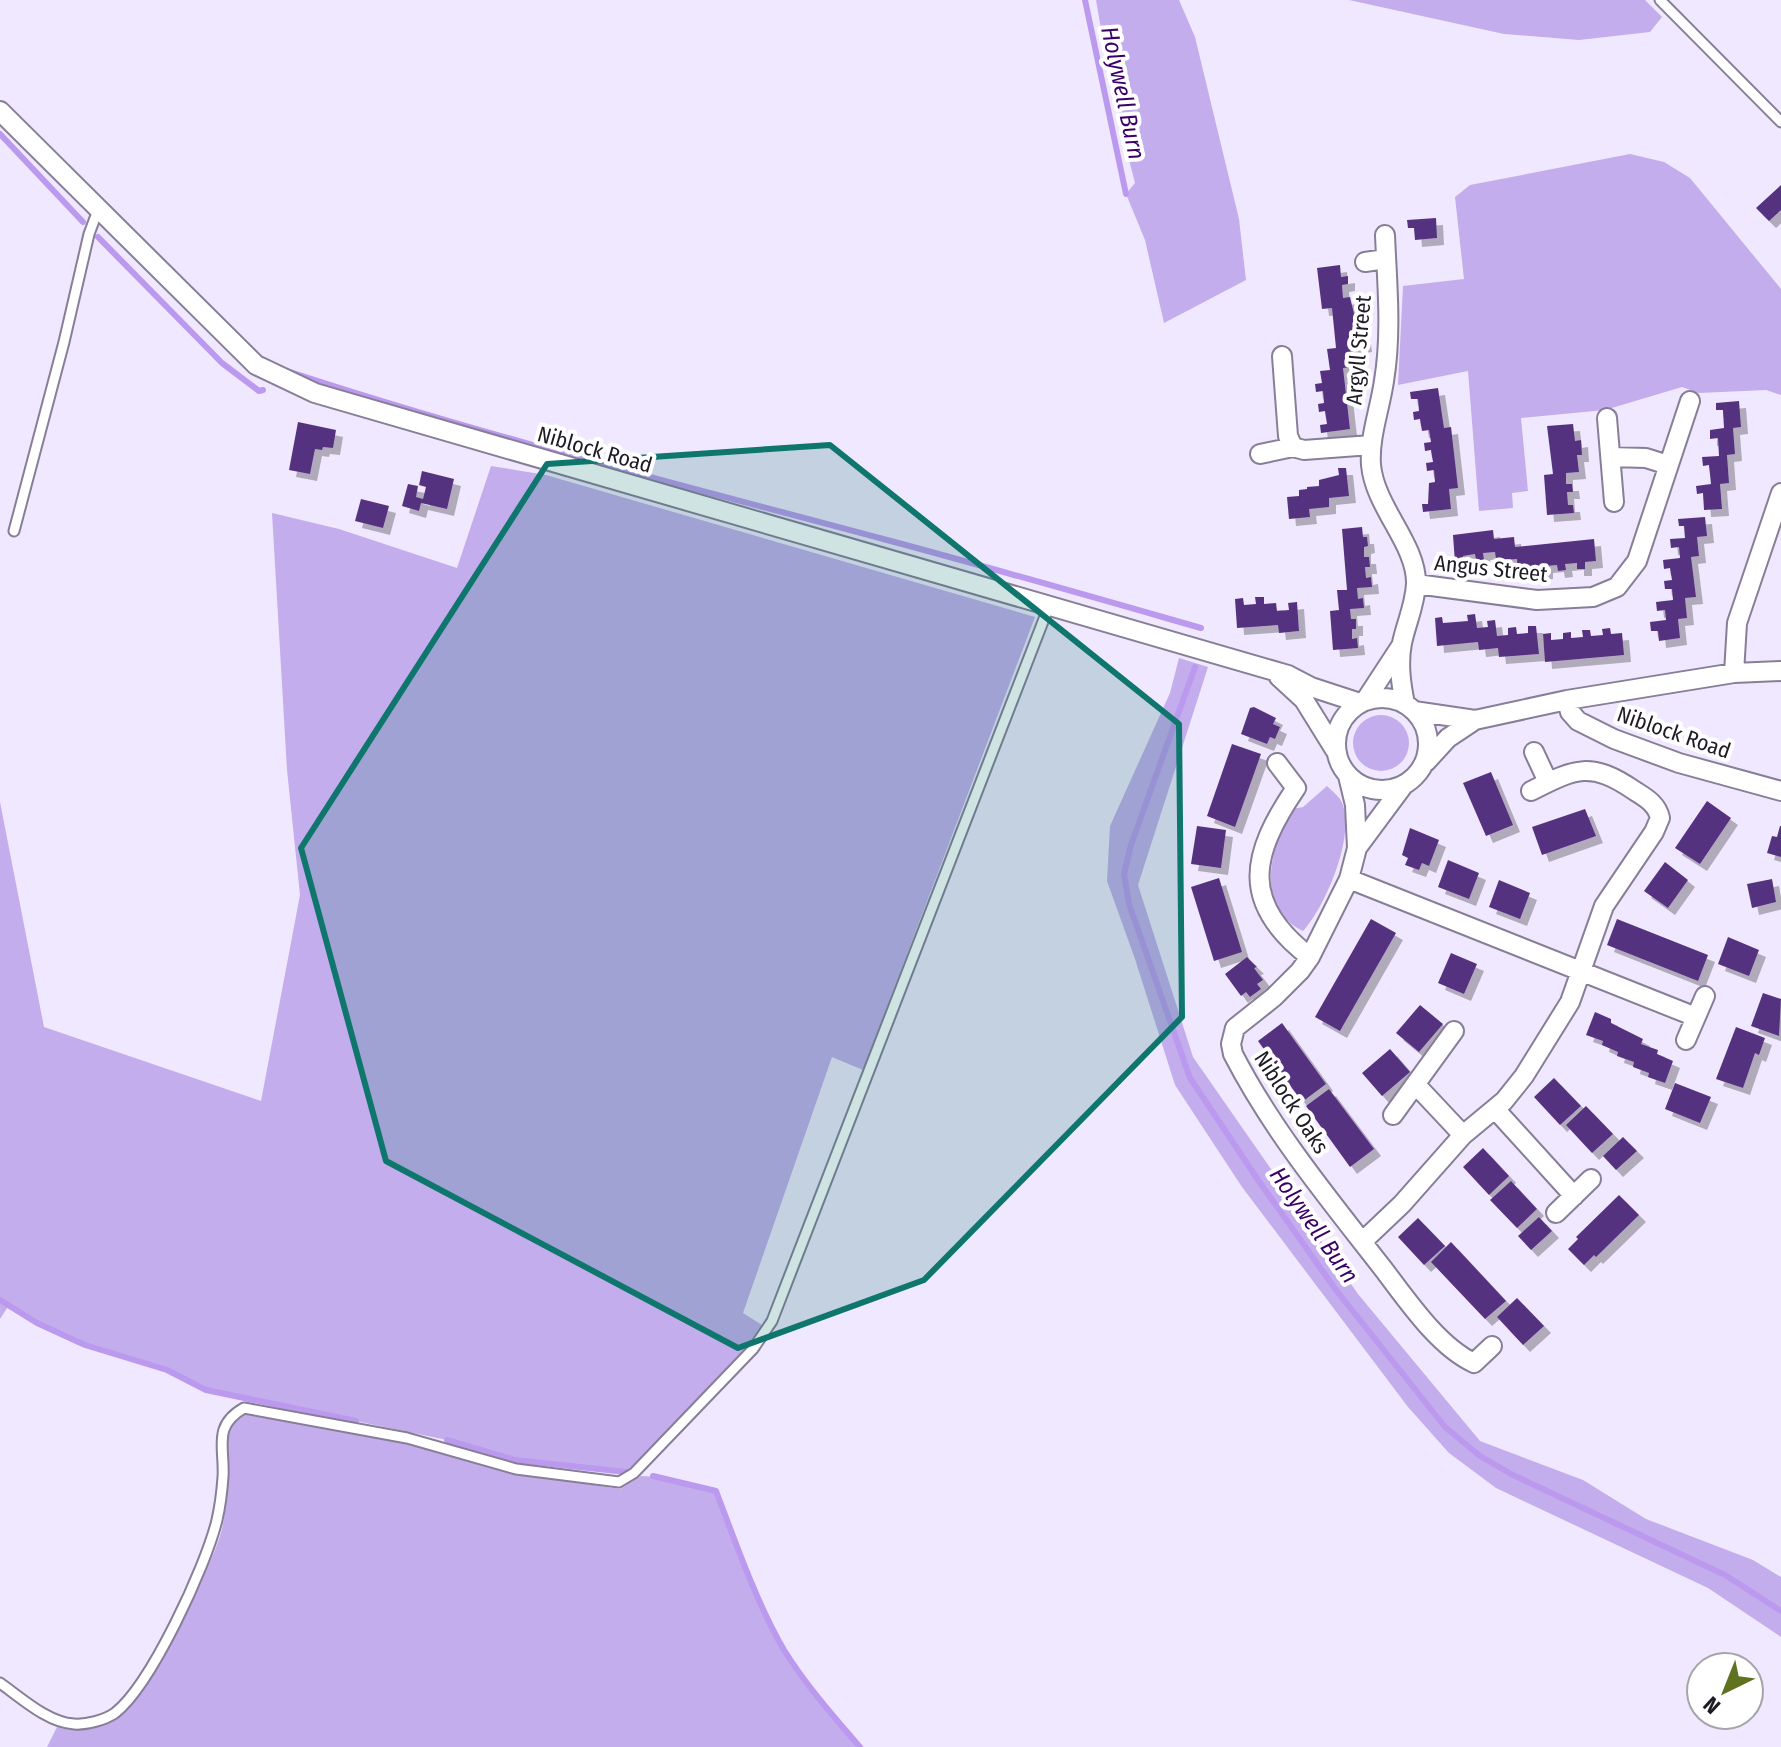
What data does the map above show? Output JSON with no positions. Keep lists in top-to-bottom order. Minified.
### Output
{"streets":{"street":["Argyll Street","Niblock Road","Angus Street","Niblock Oaks"]},"crossings":[["Argyll Street","Angus Street"],["Niblock Road","Niblock Oaks"]],"water":["Holywell Burn"],"north":"bottom left"}
